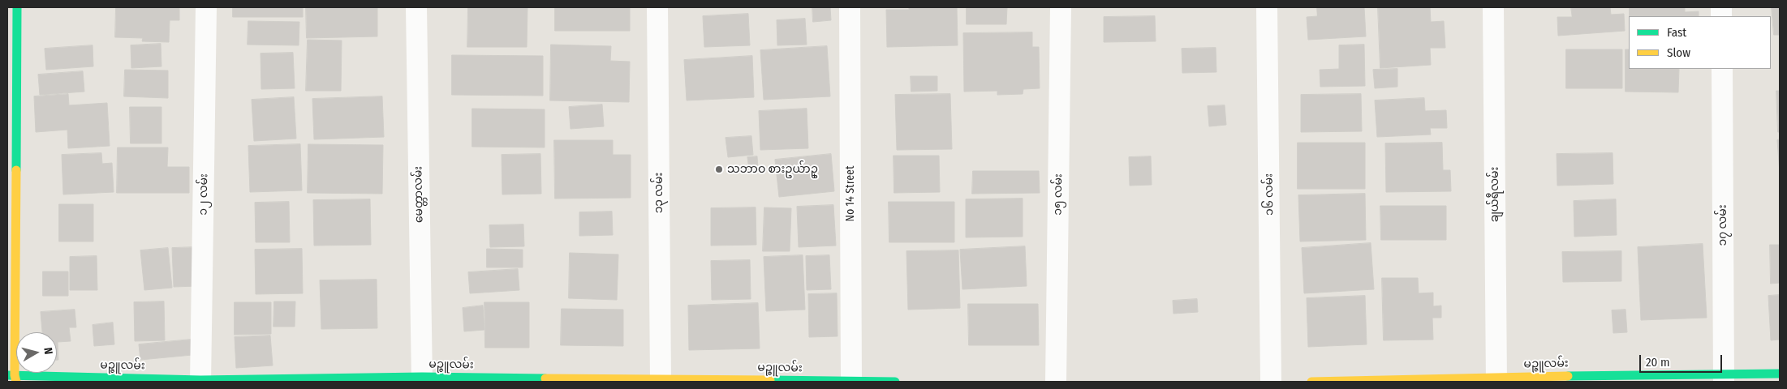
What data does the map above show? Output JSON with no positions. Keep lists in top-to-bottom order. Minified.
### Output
{"streets":{"street":["၁၃ လမ်း","No 14 Street","၁၂ လမ်း","မေတ္တာလမ်း","၁၅ လမ်း","၁၆ လမ်း","ချယ်ရီလမ်း","၁၇ လမ်း","မဉ္ဇူလမ်း"]},"crossings":[["၁၃ လမ်း","မဉ္ဇူလမ်း"],["No 14 Street","မဉ္ဇူလမ်း"],["၁၂ လမ်း","မဉ္ဇူလမ်း"],["မေတ္တာလမ်း","မဉ္ဇူလမ်း"],["ချယ်ရီလမ်း","မဉ္ဇူလမ်း"],["၁၇ လမ်း","မဉ္ဇူလမ်း"]],"places":["သဘာဝ စားဥယ်ာဥ္"],"legend":["Fast","Slow"],"scale_bar":"20 m","north":"right"}
